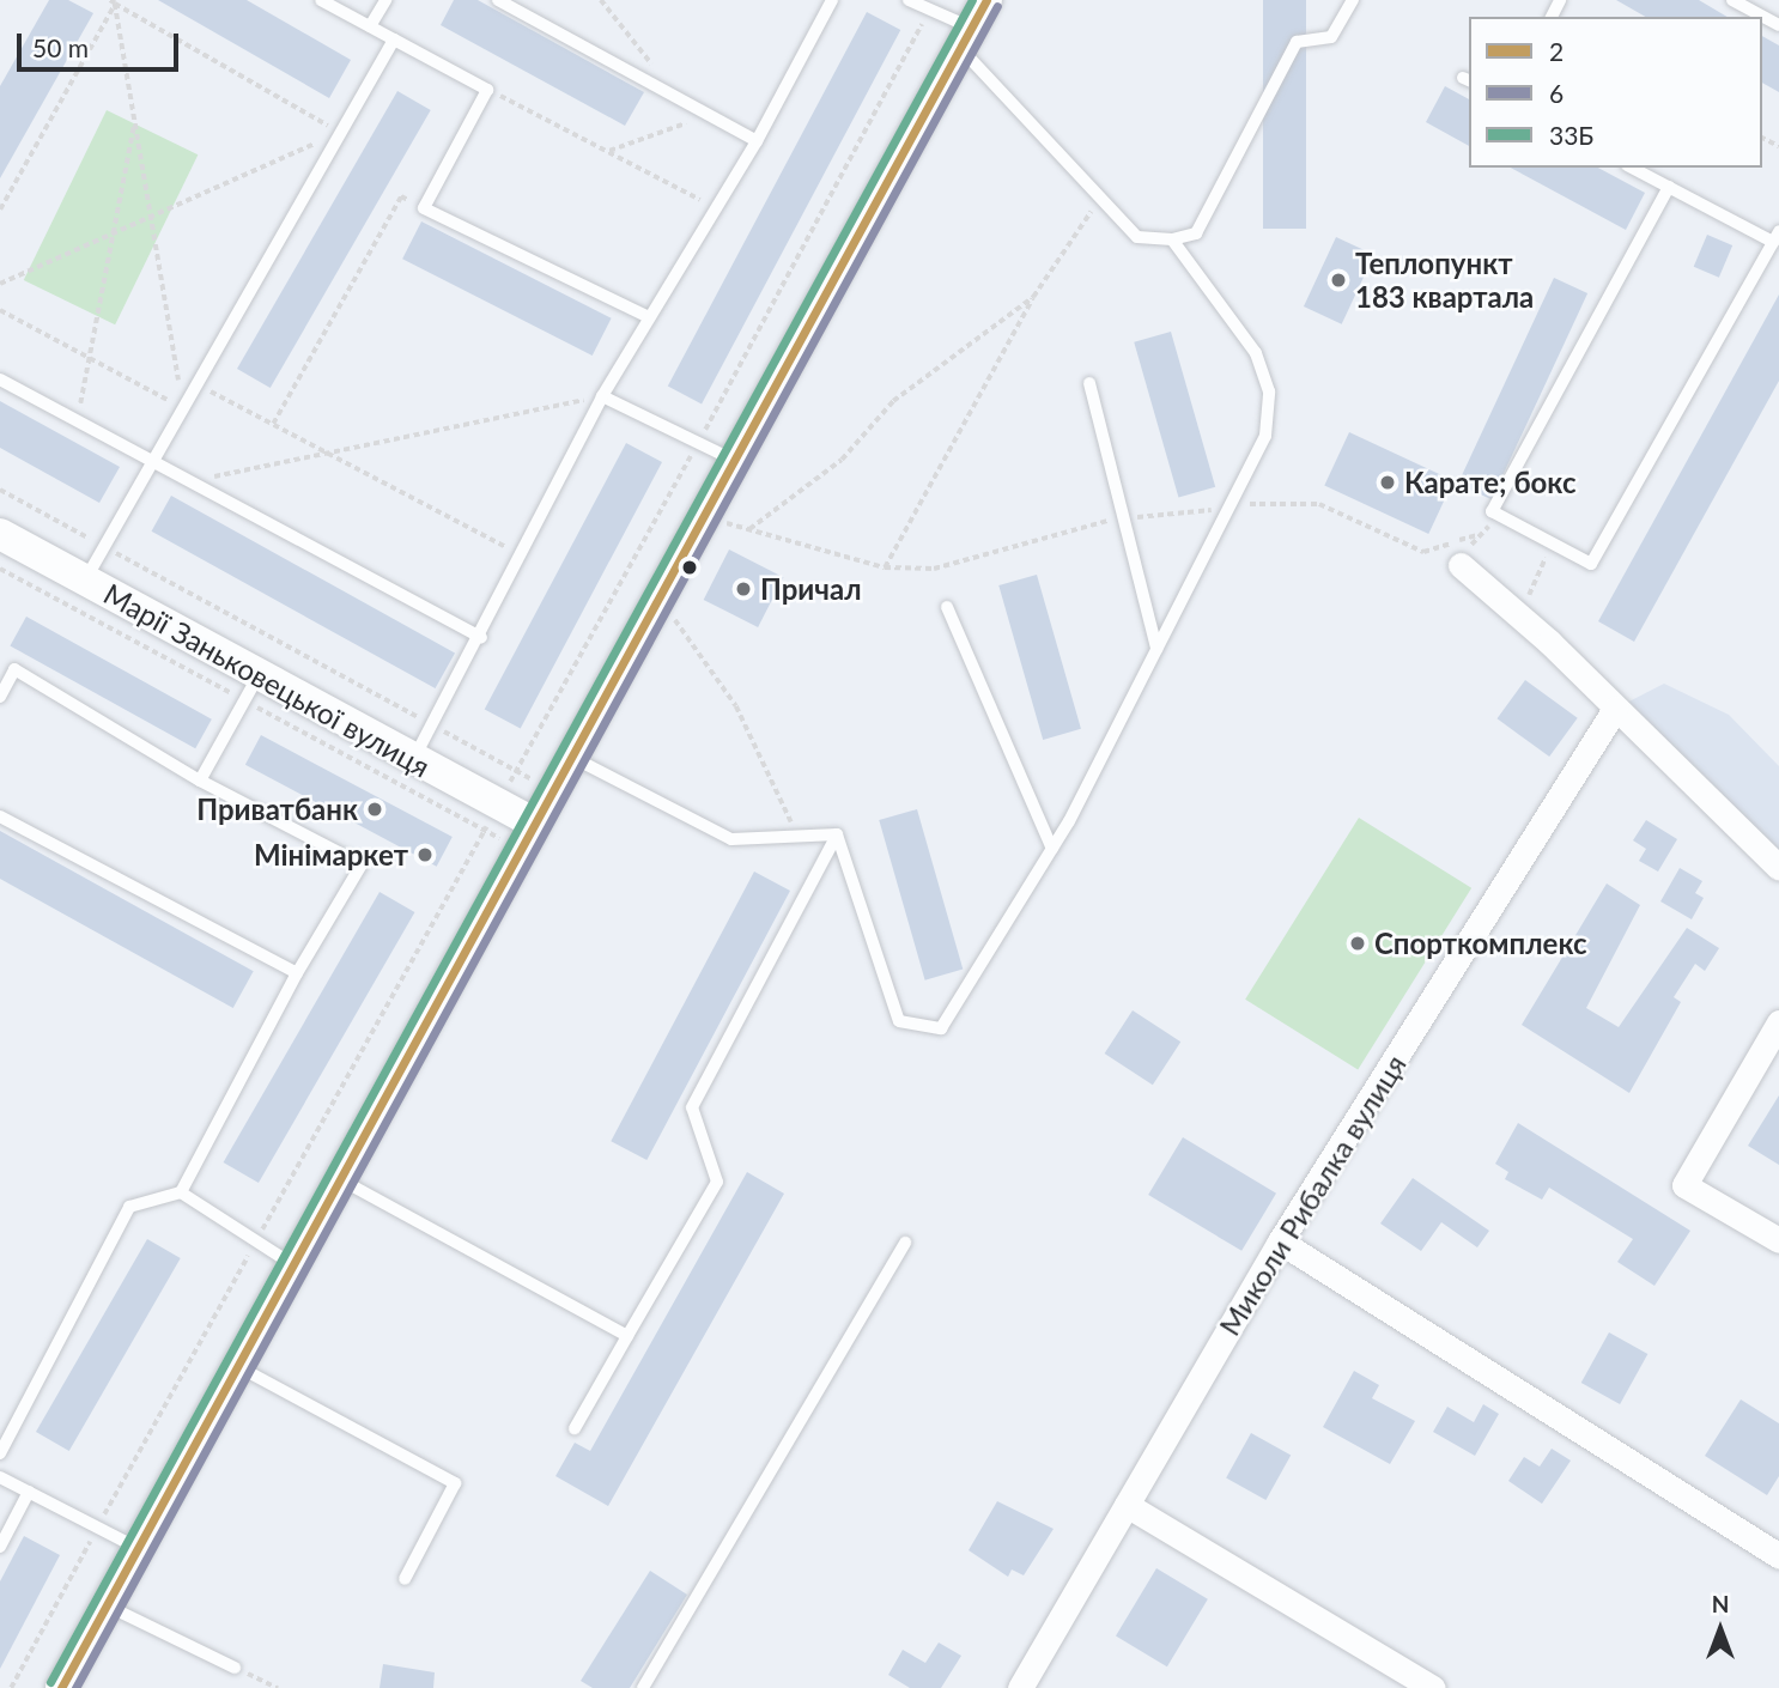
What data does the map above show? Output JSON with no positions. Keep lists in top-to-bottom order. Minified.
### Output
{"streets":{"street":["Марії Заньковецької вулиця","Миколи Рибалка вулиця"]},"places":["Теплопункт 183 квартала","Карате; бокс","Причал","Приватбанк","Мінімаркет","Спорткомплекс"],"lines":["transit line 2","transit line 33Б","transit line 6"],"legend":["2","6","33Б"],"scale_bar":"50 m","north":"top"}
